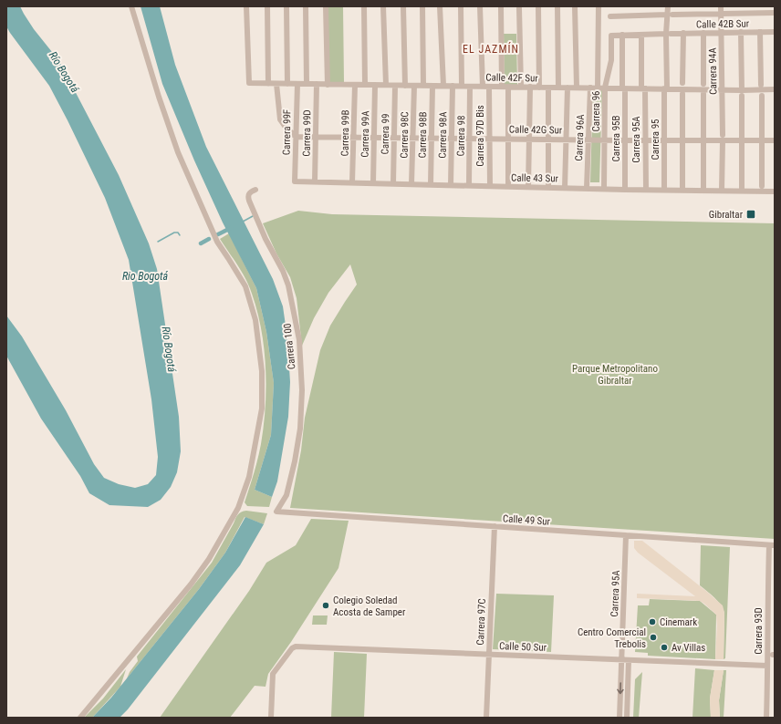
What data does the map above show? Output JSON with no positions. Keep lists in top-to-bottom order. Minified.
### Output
{"streets":{"street":["Calle 42B Sur","Carrera 94A","Calle 42F Sur","Carrera 96","Calle 42G Sur","Carrera 99F","Carrera 99D","Carrera 99B","Carrera 99A","Carrera 99","Carrera 98C","Carrera 98B","Carrera 98A","Carrera 98","Carrera 97D Bis","Carrera 96A","Carrera 95B","Carrera 95A","Carrera 95","Calle 43 Sur","Carrera 100","Calle 49 Sur","Carrera 97C","Carrera 93D","Calle 50 Sur"]},"crossings":[["Calle 42B Sur","Carrera 94A"],["Calle 42B Sur","Carrera 96"],["Calle 42B Sur","Carrera 95B"],["Calle 42B Sur","Carrera 95A"],["Calle 42B Sur","Carrera 95"],["Carrera 94A","Calle 42F Sur"],["Carrera 94A","Calle 42G Sur"],["Carrera 94A","Calle 43 Sur"],["Calle 42F Sur","Carrera 96"],["Calle 42F Sur","Carrera 99F"],["Calle 42F Sur","Carrera 99D"],["Calle 42F Sur","Carrera 99B"],["Calle 42F Sur","Carrera 99A"],["Calle 42F Sur","Carrera 99"],["Calle 42F Sur","Carrera 98C"],["Calle 42F Sur","Carrera 98B"],["Calle 42F Sur","Carrera 98A"],["Calle 42F Sur","Carrera 98"],["Calle 42F Sur","Carrera 97D Bis"],["Calle 42F Sur","Carrera 96A"],["Calle 42F Sur","Carrera 95B"],["Calle 42F Sur","Carrera 95A"],["Calle 42F Sur","Carrera 95"],["Carrera 96","Calle 42G Sur"],["Carrera 96","Calle 43 Sur"],["Calle 42G Sur","Carrera 99F"],["Calle 42G Sur","Carrera 99D"],["Calle 42G Sur","Carrera 99B"],["Calle 42G Sur","Carrera 99A"],["Calle 42G Sur","Carrera 99"],["Calle 42G Sur","Carrera 98C"],["Calle 42G Sur","Carrera 98B"],["Calle 42G Sur","Carrera 98A"],["Calle 42G Sur","Carrera 98"],["Calle 42G Sur","Carrera 97D Bis"],["Calle 42G Sur","Carrera 96A"],["Calle 42G Sur","Carrera 95B"],["Calle 42G Sur","Carrera 95A"],["Calle 42G Sur","Carrera 95"],["Carrera 99F","Calle 43 Sur"],["Carrera 99D","Calle 43 Sur"],["Carrera 99B","Calle 43 Sur"],["Carrera 99A","Calle 43 Sur"],["Carrera 99","Calle 43 Sur"],["Carrera 98C","Calle 43 Sur"],["Carrera 98B","Calle 43 Sur"],["Carrera 98A","Calle 43 Sur"],["Carrera 98","Calle 43 Sur"],["Carrera 97D Bis","Calle 43 Sur"],["Carrera 96A","Calle 43 Sur"],["Carrera 95B","Calle 43 Sur"],["Carrera 95A","Calle 43 Sur"],["Carrera 95A","Calle 49 Sur"],["Carrera 95A","Calle 50 Sur"],["Carrera 95","Calle 43 Sur"],["Carrera 100","Calle 49 Sur"],["Calle 49 Sur","Carrera 97C"],["Calle 49 Sur","Carrera 93D"],["Carrera 97C","Calle 50 Sur"],["Carrera 93D","Calle 50 Sur"]],"districts":["EL JAZMÍN"],"water":["Río Bogotá","Rio Bogotá"],"parks":["Parque Metropolitano Gibraltar"],"places":{"transit":["Gibraltar"],"other":["Colegio Soledad Acosta de Samper","Cinemark","Centro Comercial Trebolis","Av Villas"]}}
